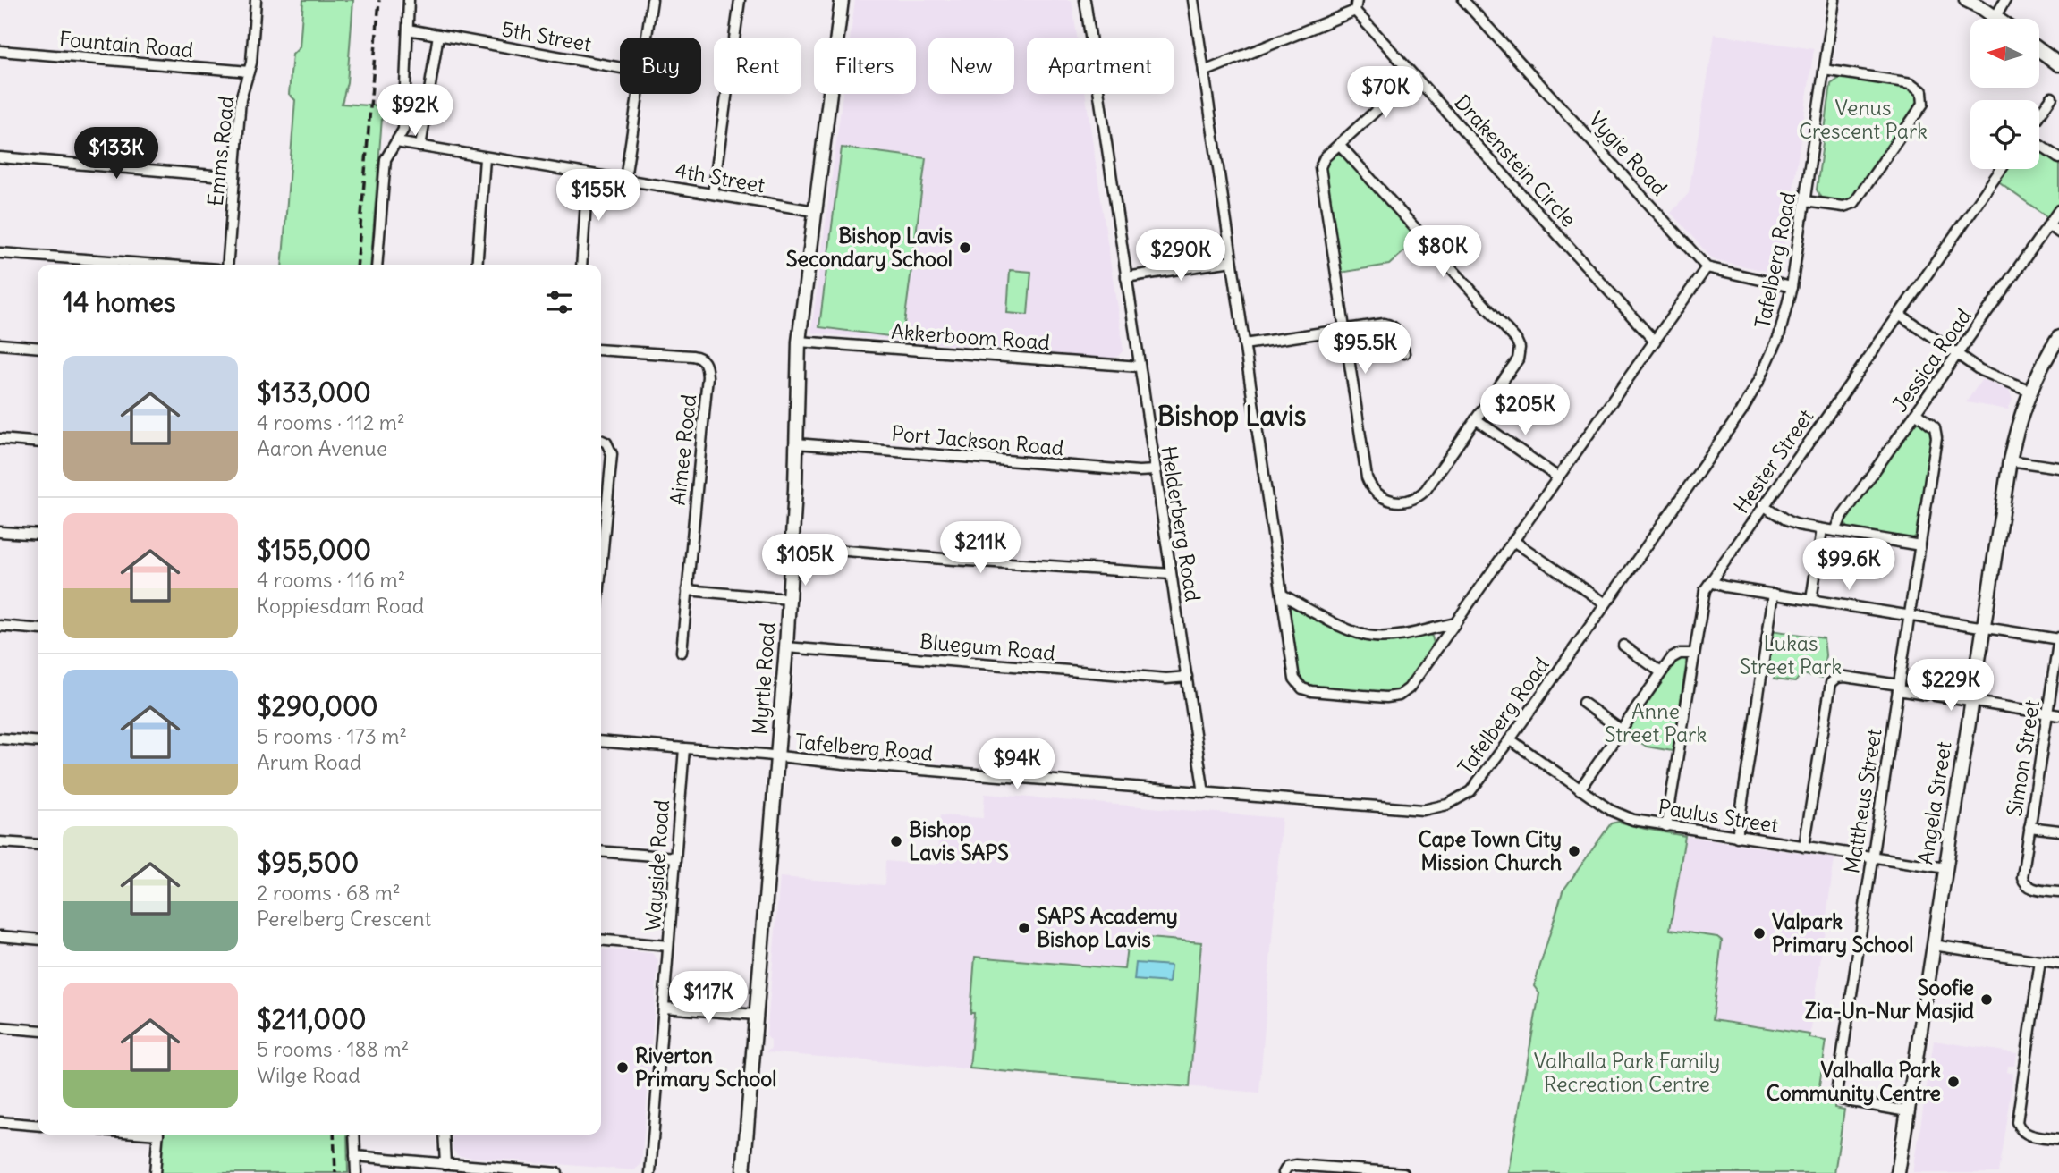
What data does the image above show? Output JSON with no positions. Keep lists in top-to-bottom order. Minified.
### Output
{"streets":{"street":["5th Street","Fountain Road","Emms Road","Vygie Road","Drakenstein Circle","4th Street","Tafelberg Road","Akkerboom Road","Jessica Road","Port Jackson Road","Aimee Road","Hester Street","Helderberg Road","Bluegum Road","Myrtle Road","Simon Street","Mattheus Street","Angela Street","Paulus Street","Wayside Road"]},"crossings":[["Fountain Road","Emms Road"],["4th Street","Myrtle Road"],["Tafelberg Road","Helderberg Road"],["Tafelberg Road","Myrtle Road"],["Tafelberg Road","Paulus Street"],["Tafelberg Road","Wayside Road"],["Akkerboom Road","Helderberg Road"],["Akkerboom Road","Myrtle Road"],["Jessica Road","Mattheus Street"],["Port Jackson Road","Helderberg Road"],["Port Jackson Road","Myrtle Road"],["Hester Street","Paulus Street"],["Helderberg Road","Bluegum Road"],["Bluegum Road","Myrtle Road"],["Mattheus Street","Angela Street"],["Mattheus Street","Paulus Street"],["Angela Street","Paulus Street"]],"districts":["Bishop Lavis"],"parks":["Venus Crescent Park","Lukas Street Park","Anne Street Park","Valhalla Park Family Recreation Centre"],"places":["Bishop Lavis Secondary School","Bishop Lavis SAPS","Cape Town City Mission Church","SAPS Academy Bishop Lavis","Valpark Primary School","Soofie Zia-Un-Nur Masjid","Riverton Primary School","Valhalla Park Community Centre"],"north":"left","page":{"chip":["Buy","Rent","Filters","New","Apartment"],"price":["$70K","$92K","$133K","$155K","$80K","$290K","$95.5K","$205K","$211K","$105K","$99.6K","$229K","$94K","$117K"],"heading":"14 homes","list":[{"name":"$133,000","note":"4 rooms · 112 m² · Aaron Avenue"},{"name":"$155,000","note":"4 rooms · 116 m² · Koppiesdam Road"},{"name":"$290,000","note":"5 rooms · 173 m² · Arum Road"},{"name":"$95,500","note":"2 rooms · 68 m² · Perelberg Crescent"},{"name":"$211,000","note":"5 rooms · 188 m² · Wilge Road"}]}}
